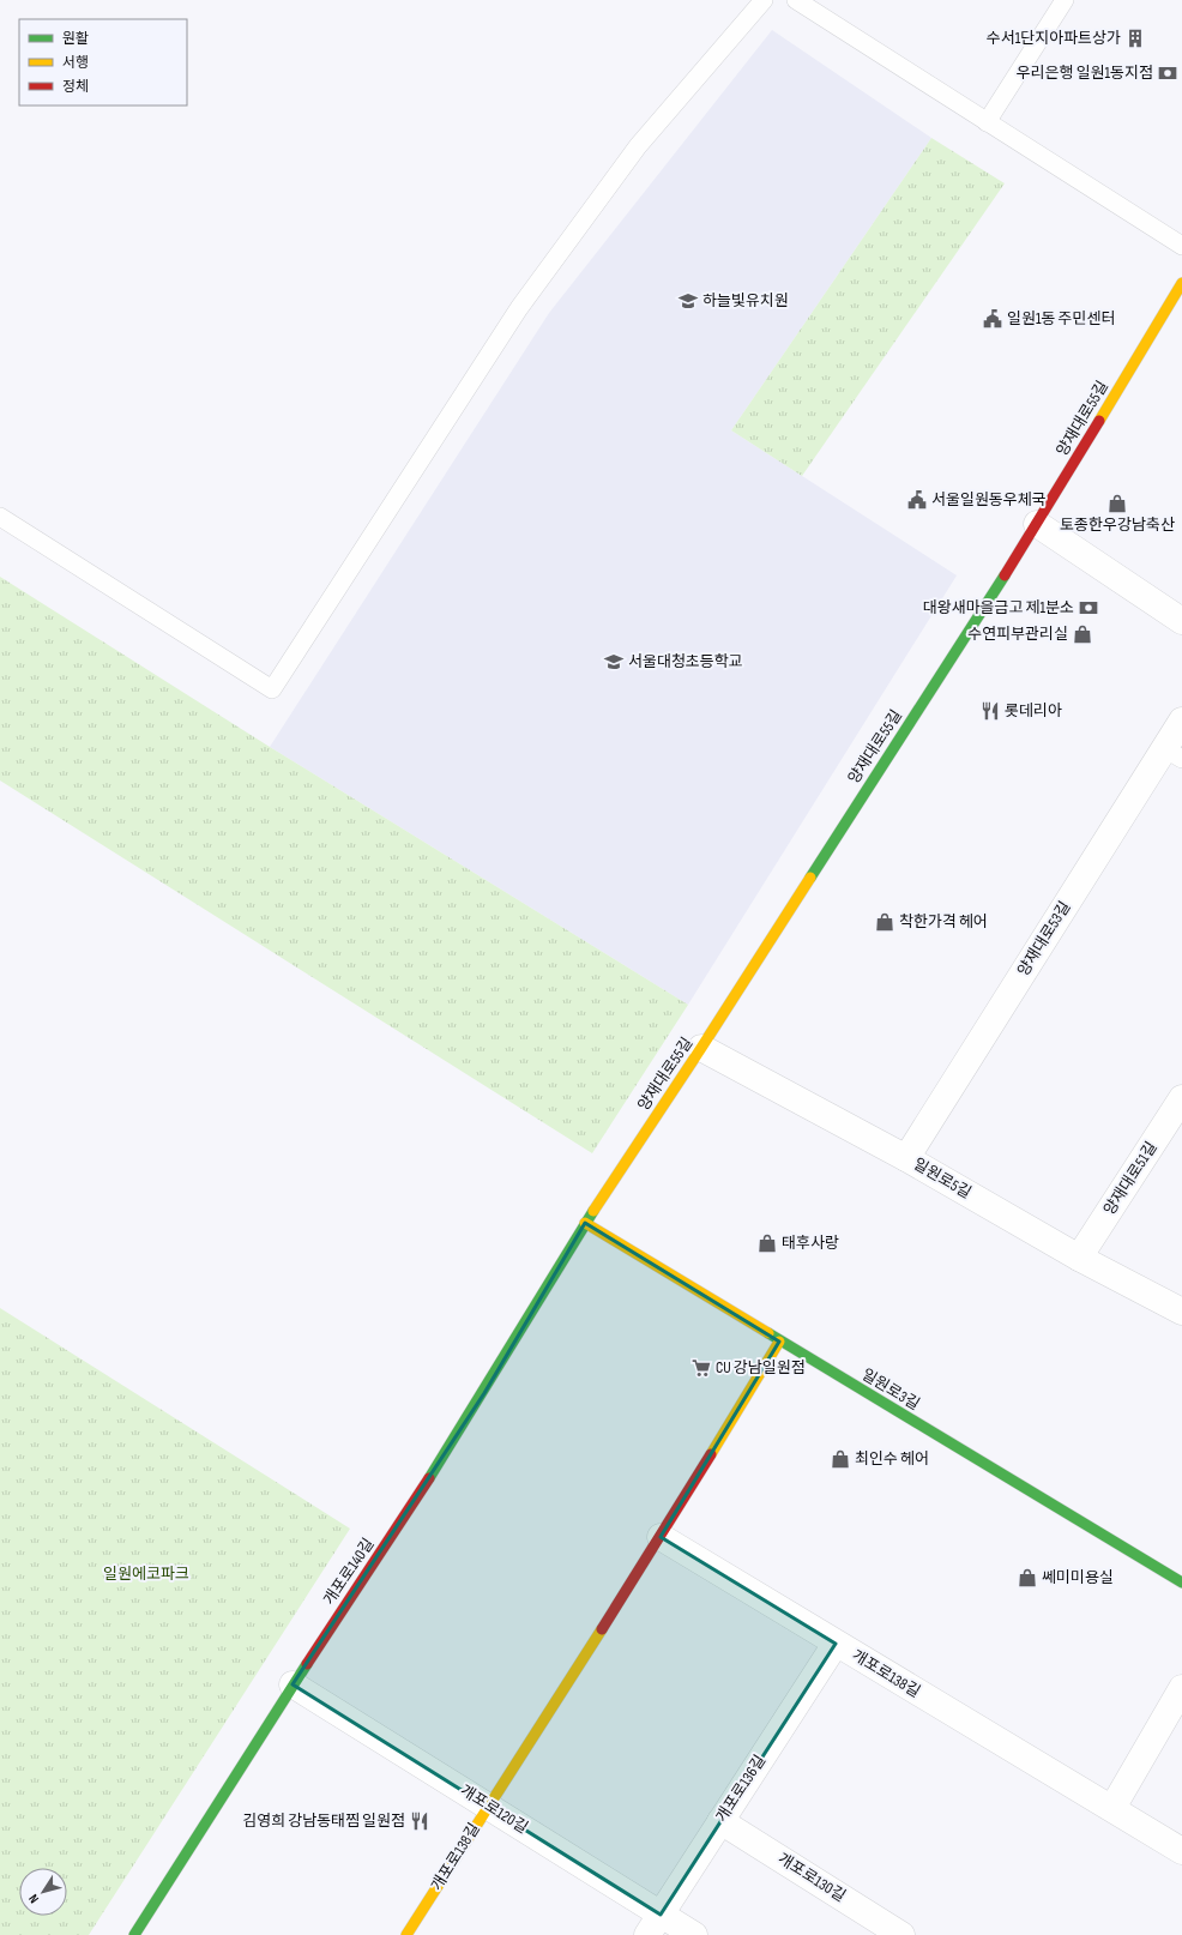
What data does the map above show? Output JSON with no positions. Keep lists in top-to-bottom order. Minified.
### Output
{"streets":{"street":["양재대로55길","양재대로53길","일원로5길","양재대로51길","일원로3길","개포로140길","개포로138길","개포로136길","개포로120길","개포로130길"]},"crossings":[["양재대로55길","일원로5길"],["양재대로55길","일원로3길"],["양재대로55길","개포로140길"],["양재대로53길","일원로5길"],["일원로5길","양재대로51길"],["일원로3길","개포로140길"],["일원로3길","개포로138길"],["개포로140길","개포로120길"],["개포로138길","개포로136길"],["개포로138길","개포로120길"],["개포로136길","개포로120길"],["개포로136길","개포로130길"]],"parks":["일원에코파크"],"places":{"building":["수서1단지아파트상가"],"bank":["우리은행 일원1동지점","대왕새마을금고 제1분소"],"school or university":["하늘빛유치원","서울대청초등학교"],"public building":["일원1동 주민센터","서울일원동우체국"],"shop":["토종한우강남축산","수연피부관리실","착한가격 헤어","태후사랑","최인수 헤어","쎄미미용실"],"restaurant":["롯데리아","김영희 강남동태찜 일원점"],"supermarket":["CU 강남일원점"]},"legend":["원활","서행","정체"],"north":"bottom left"}
